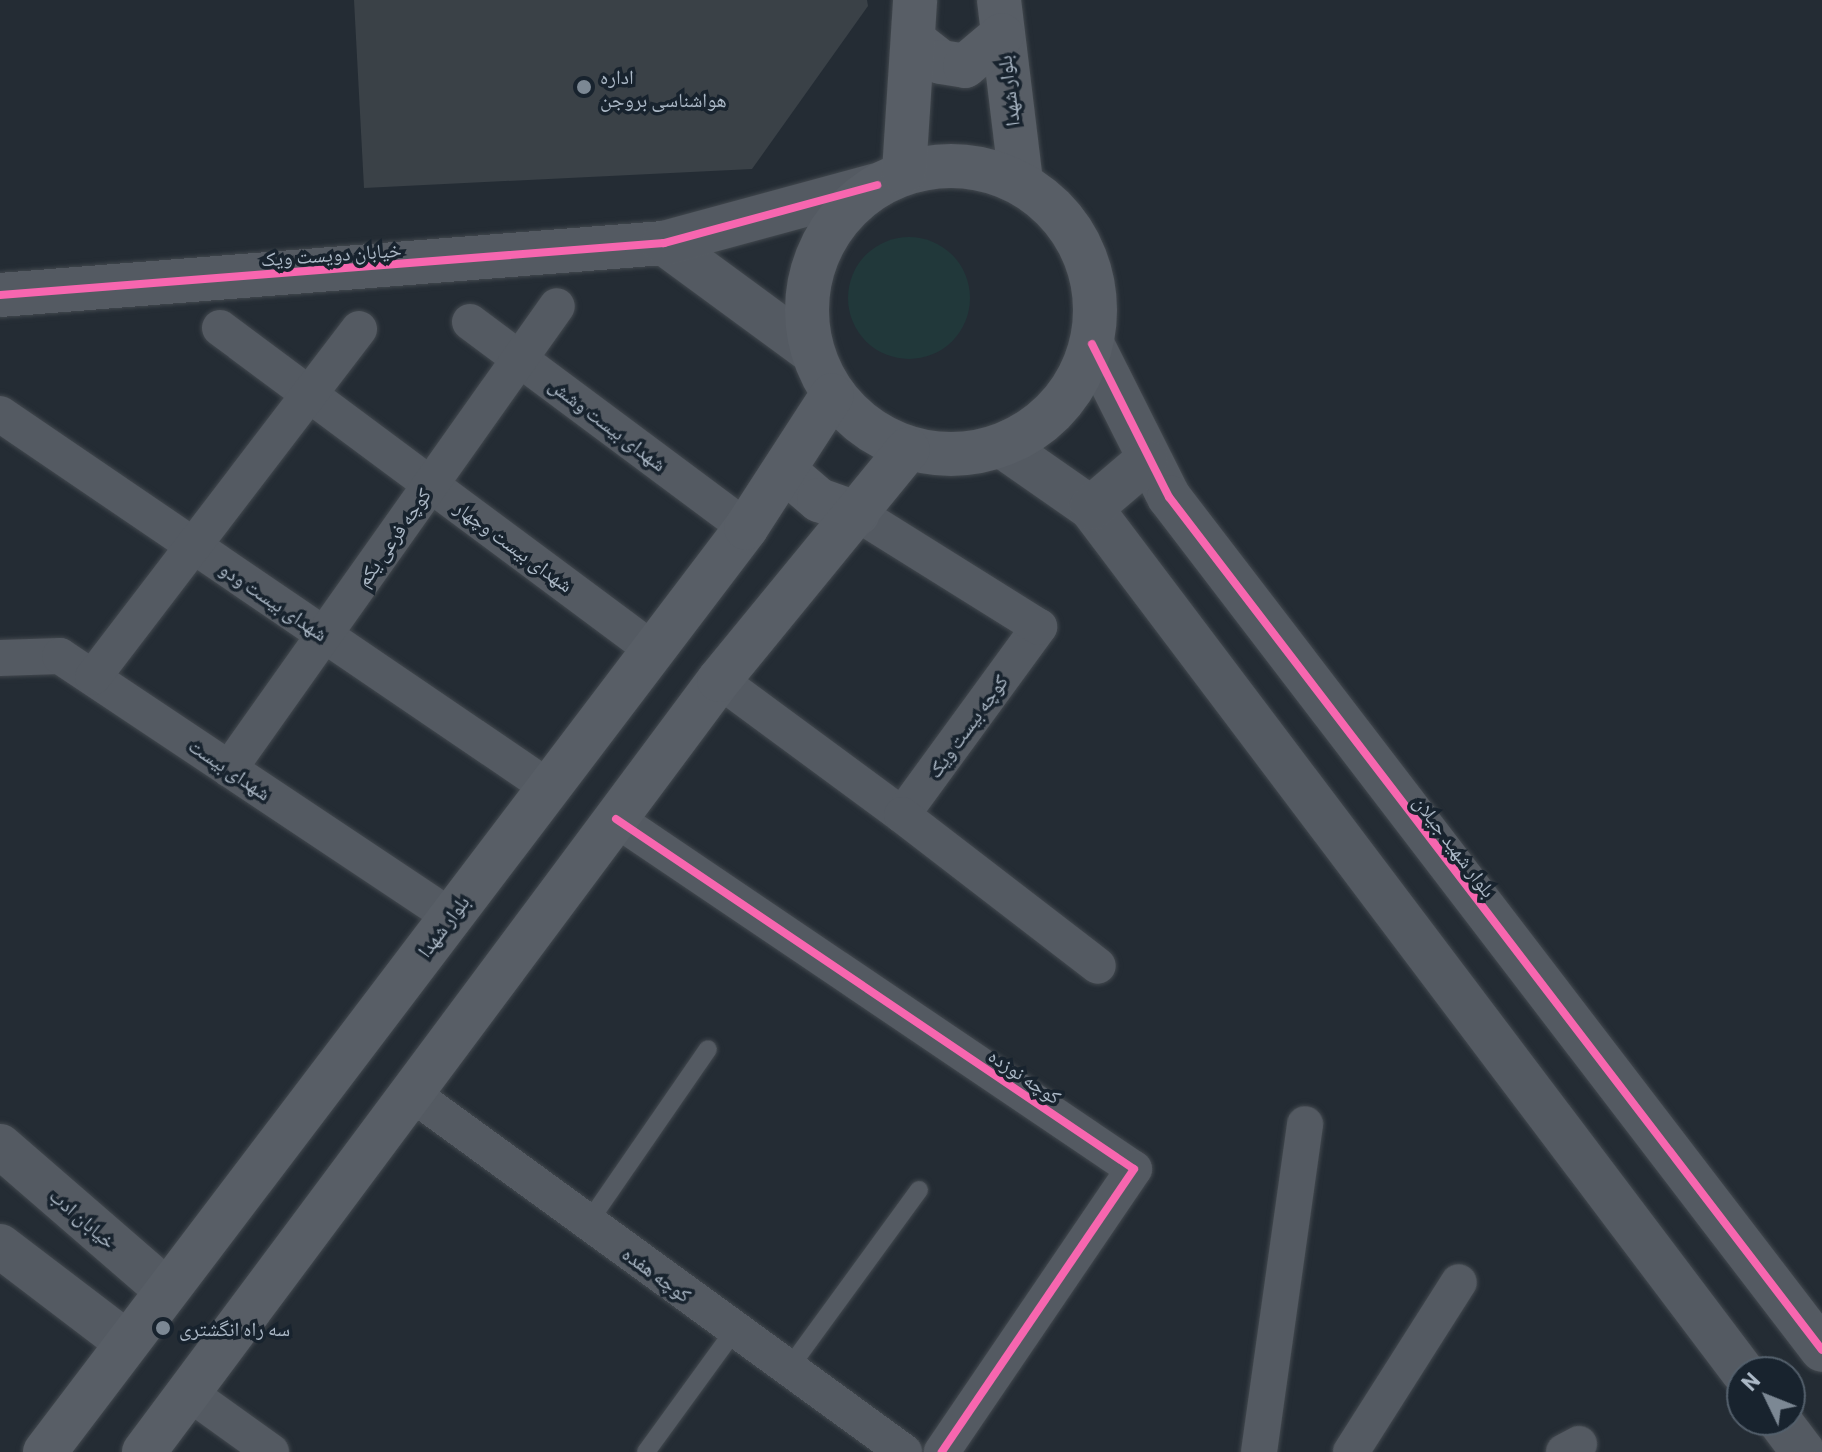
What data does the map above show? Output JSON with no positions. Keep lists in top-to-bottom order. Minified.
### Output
{"streets":{"main road":["بلوار شهدا"],"street":["خیابان دویست ویک","شهدای بیست وشش","کوچه فرعی یکم","شهدای بیست وچهار","شهدای بیست ودو","کوچه بیست ویک","شهدای بیست","بلوار شهید جیلان","کوچه نوزده","خیابان ادب","کوچه هفده"]},"crossings":[["بلوار شهدا","شهدای بیست وشش"],["بلوار شهدا","شهدای بیست وچهار"],["بلوار شهدا","شهدای بیست ودو"],["بلوار شهدا","شهدای بیست"],["بلوار شهدا","خیابان ادب"],["شهدای بیست وشش","کوچه فرعی یکم"],["کوچه فرعی یکم","شهدای بیست وچهار"],["کوچه فرعی یکم","شهدای بیست ودو"],["کوچه فرعی یکم","شهدای بیست"]],"places":["اداره هواشناسی بروجن","سه راه انگشتری"],"north":"top left"}
